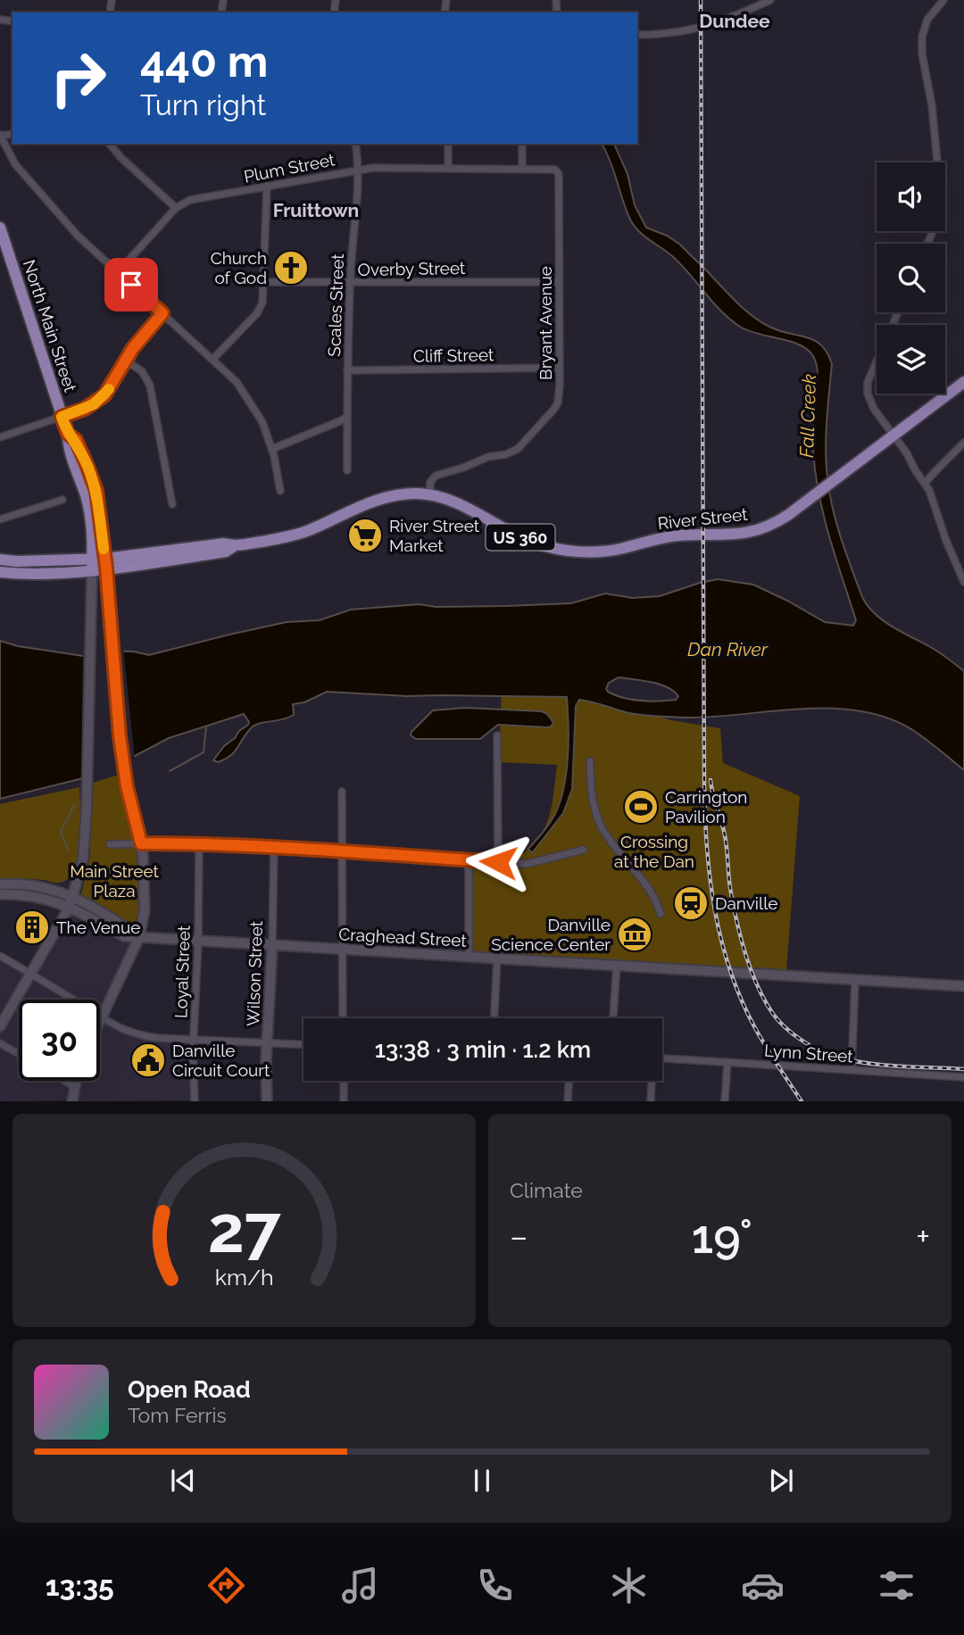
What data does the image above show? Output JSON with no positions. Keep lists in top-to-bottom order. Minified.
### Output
{"streets":{"main road":["North Main Street","River Street","US 360","Craghead Street","Wilson Street"],"street":["Plum Street","Overby Street","Scales Street","Bryant Avenue","Cliff Street","Loyal Street","Lynn Street"]},"crossings":[["Plum Street","Scales Street"],["Plum Street","Bryant Avenue"],["Overby Street","Scales Street"],["Overby Street","Bryant Avenue"],["Scales Street","Cliff Street"],["Bryant Avenue","Cliff Street"],["Bryant Avenue","River Street"],["North Main Street","River Street"],["River Street","US 360"],["Craghead Street","Loyal Street"],["Craghead Street","Wilson Street"]],"districts":["Dundee","Fruittown"],"water":["Fall Creek","Dan River"],"parks":["Crossing at the Dan","Main Street Plaza"],"places":{"church":["Church of God"],"supermarket":["River Street Market"],"sports":["Carrington Pavilion"],"station":["Danville"],"building":["The Venue"],"museum":["Danville Science Center"],"public building":["Danville Circuit Court"]},"page":{"turn":["440 m","Turn right"],"limit":"30","trip":"13:38 · 3 min · 1.2 km","tile":"Climate","heat":["−","19°","+"],"song":["Open Road","Tom Ferris"],"tabs":"13:35","gauge":["27","km/h"]}}
